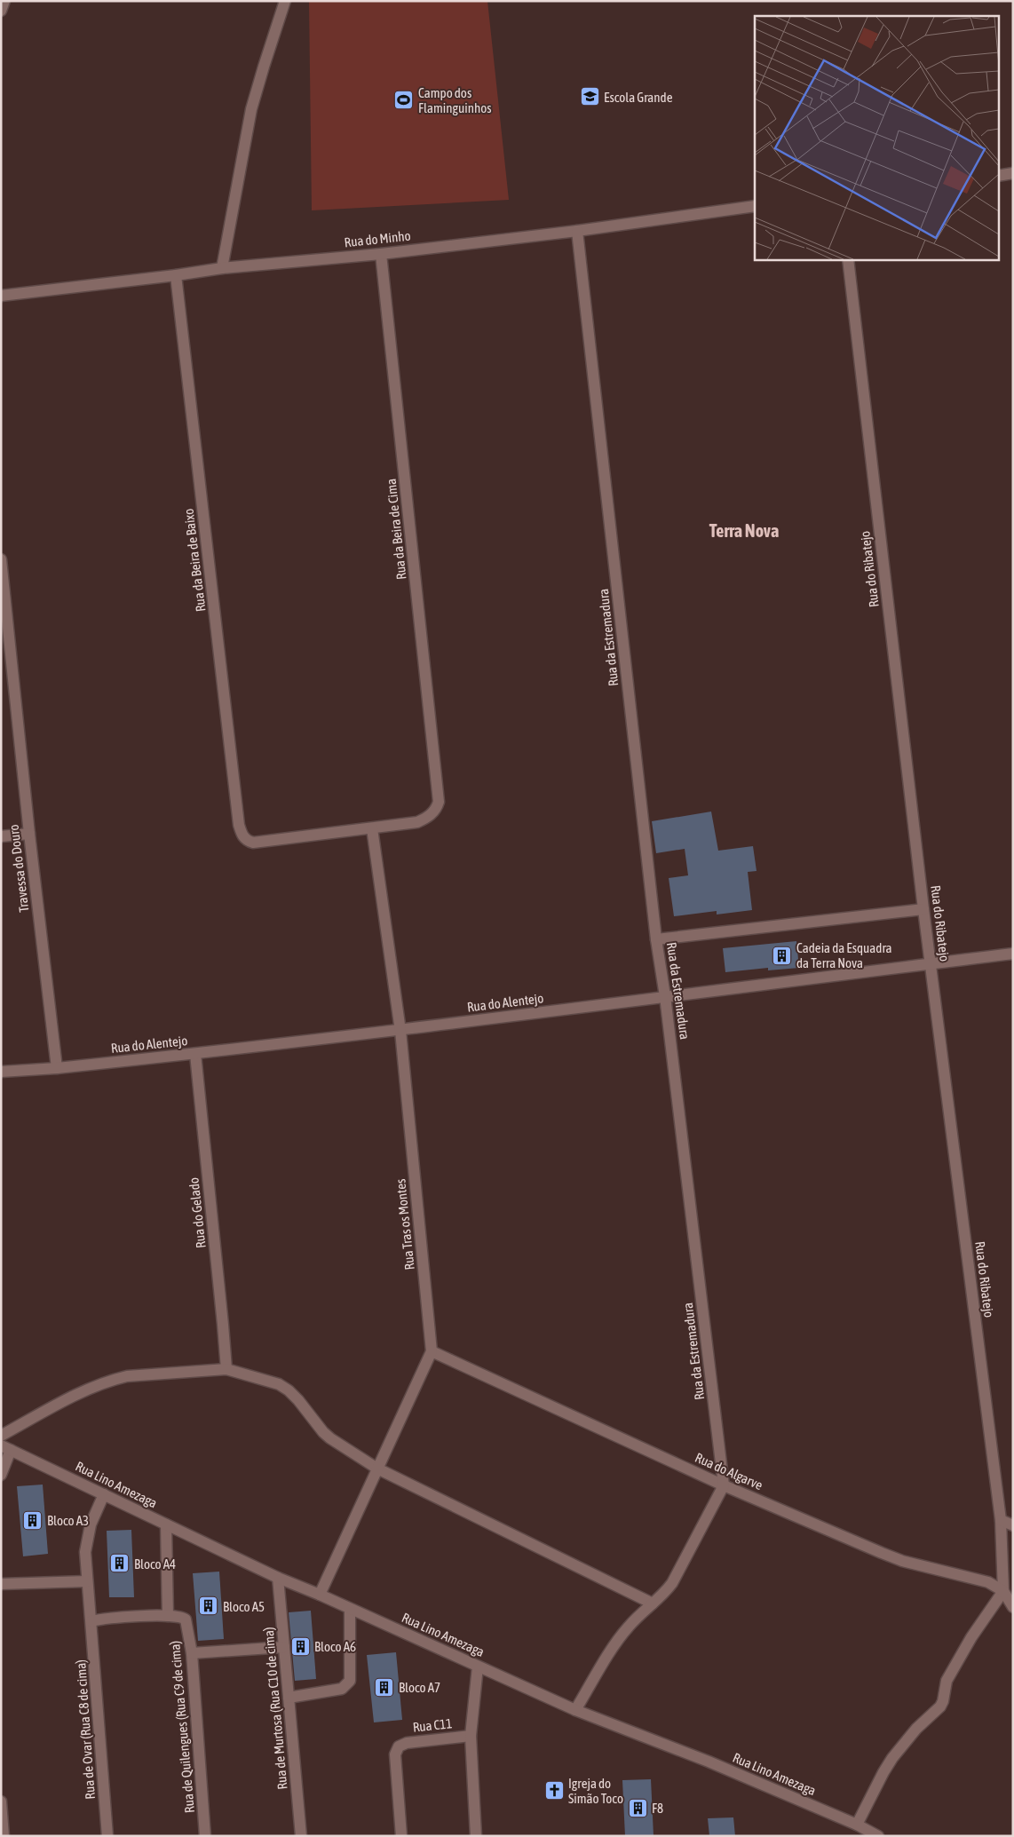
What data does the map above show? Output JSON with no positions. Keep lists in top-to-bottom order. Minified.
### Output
{"streets":{"street":["Rua do Minho","Rua da Beira de Cima","Rua da Beira de Baixo","Rua do Ribatejo","Rua da Estremadura","Travessa do Douro","Rua do Alentejo","Rua do Gelado","Rua Tras os Montes","Rua do Algarve","Rua Lino Amezaga","Rua de Murtosa (Rua C10 de cima)","Rua C11","Rua de Quilengues (Rua C9 de cima)","Rua de Ovar (Rua C8 de cima)"]},"crossings":[["Rua do Minho","Rua da Beira de Cima"],["Rua do Minho","Rua da Beira de Baixo"],["Rua do Minho","Rua da Estremadura"],["Rua da Beira de Cima","Rua da Beira de Baixo"],["Rua da Beira de Cima","Rua Tras os Montes"],["Rua da Beira de Baixo","Rua Tras os Montes"],["Rua do Ribatejo","Rua do Alentejo"],["Rua do Ribatejo","Rua do Algarve"],["Rua da Estremadura","Rua do Alentejo"],["Rua da Estremadura","Rua do Algarve"],["Travessa do Douro","Rua do Alentejo"],["Rua do Alentejo","Rua do Gelado"],["Rua do Alentejo","Rua Tras os Montes"],["Rua Tras os Montes","Rua do Algarve"],["Rua Lino Amezaga","Rua de Murtosa (Rua C10 de cima)"],["Rua Lino Amezaga","Rua de Ovar (Rua C8 de cima)"]],"districts":["Terra Nova"],"places":{"school or university":["Escola Grande"],"sports":["Campo dos Flaminguinhos"],"building":["Cadeia da Esquadra da Terra Nova","Bloco A3","Bloco A4","Bloco A5","Bloco A6","Bloco A7","F8"],"church":["Igreja do Simão Toco"]}}
